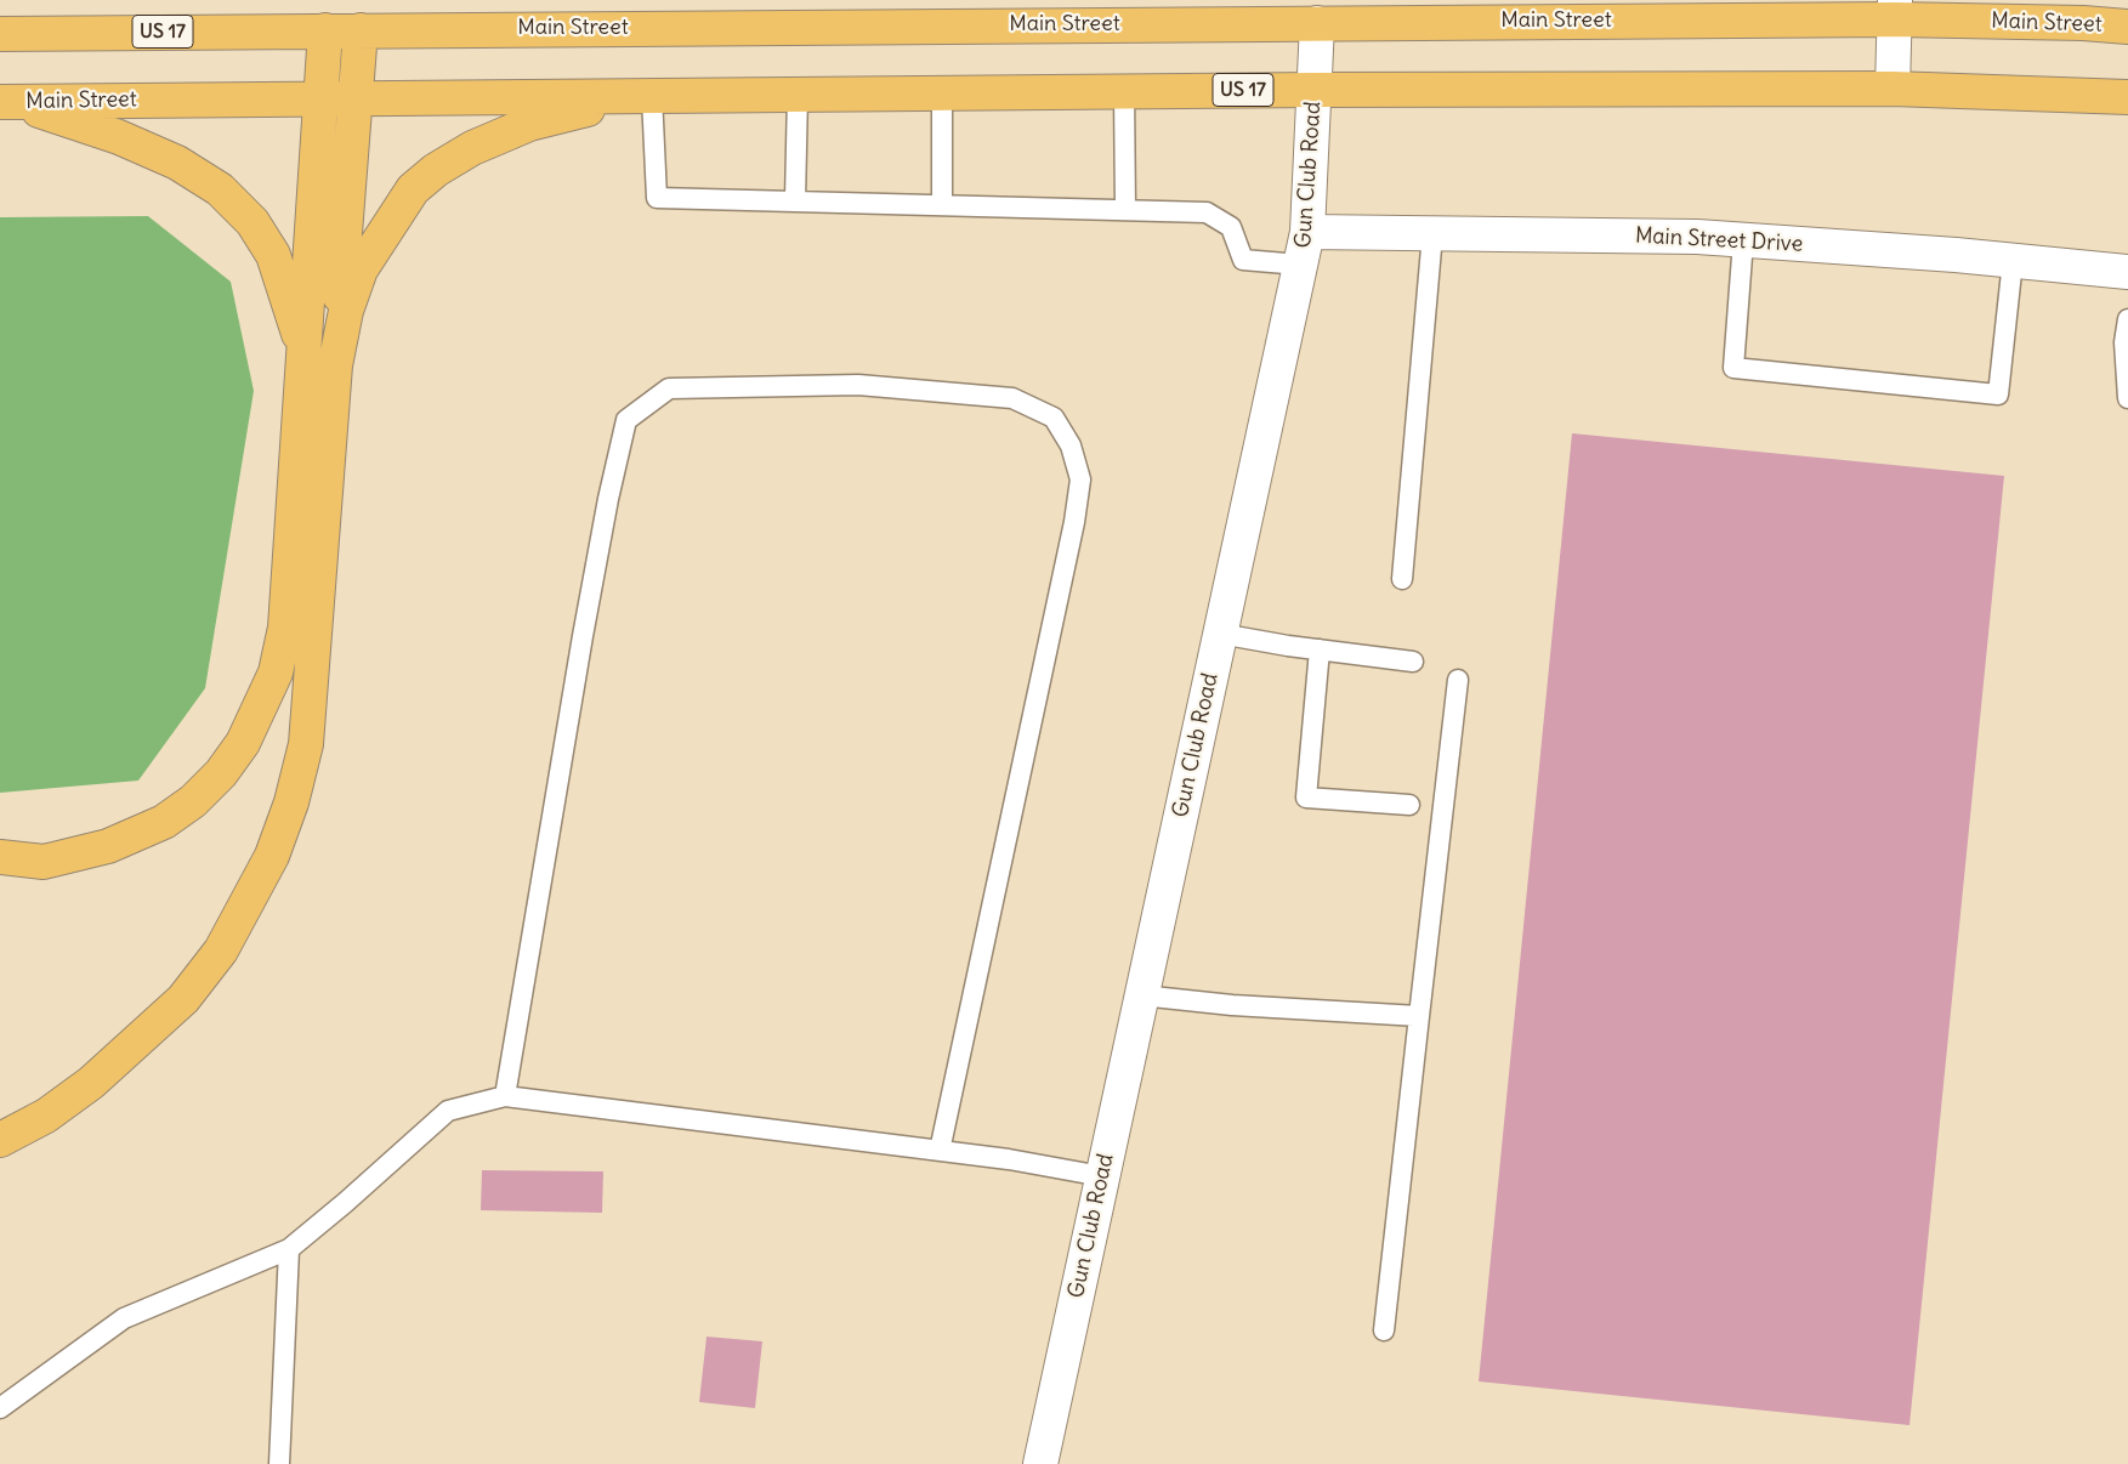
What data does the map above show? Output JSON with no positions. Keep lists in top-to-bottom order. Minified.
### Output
{"streets":{"main road":["Main Street","US 17"],"street":["Gun Club Road","Main Street Drive"]},"crossings":[["Main Street","Gun Club Road"],["Gun Club Road","Main Street Drive"]]}
